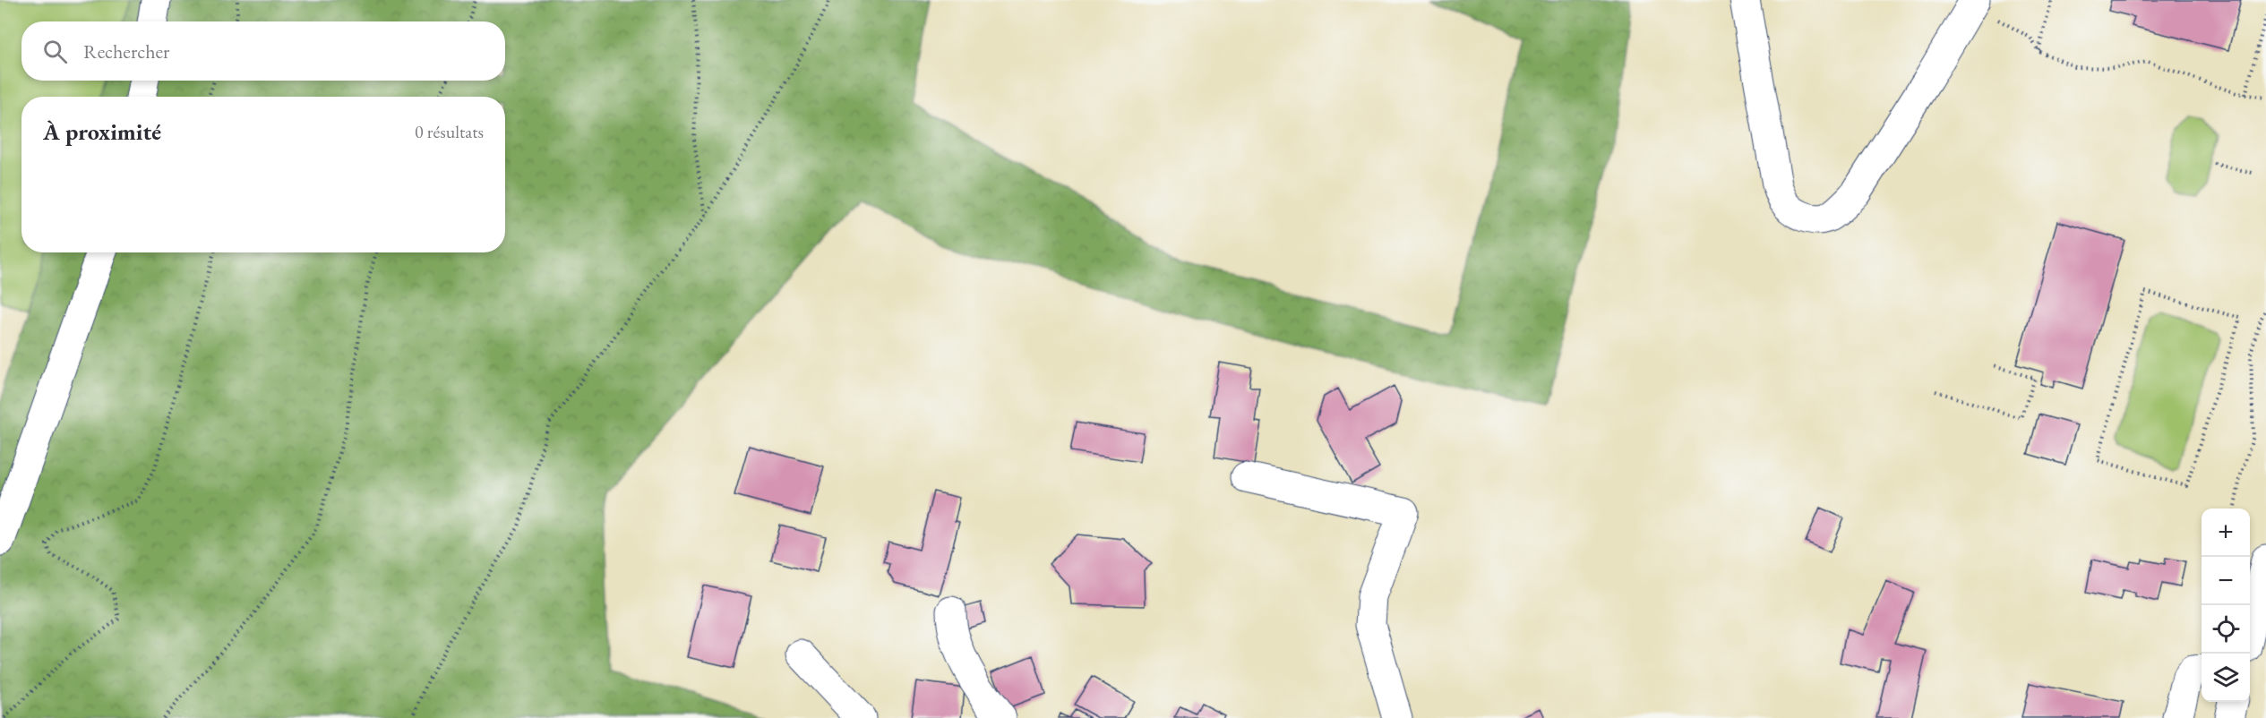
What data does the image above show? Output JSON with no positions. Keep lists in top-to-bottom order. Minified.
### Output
{"page":{"search":"Rechercher","heading":["À proximité","0 résultats"],"map_buttons":["+","−"]}}
